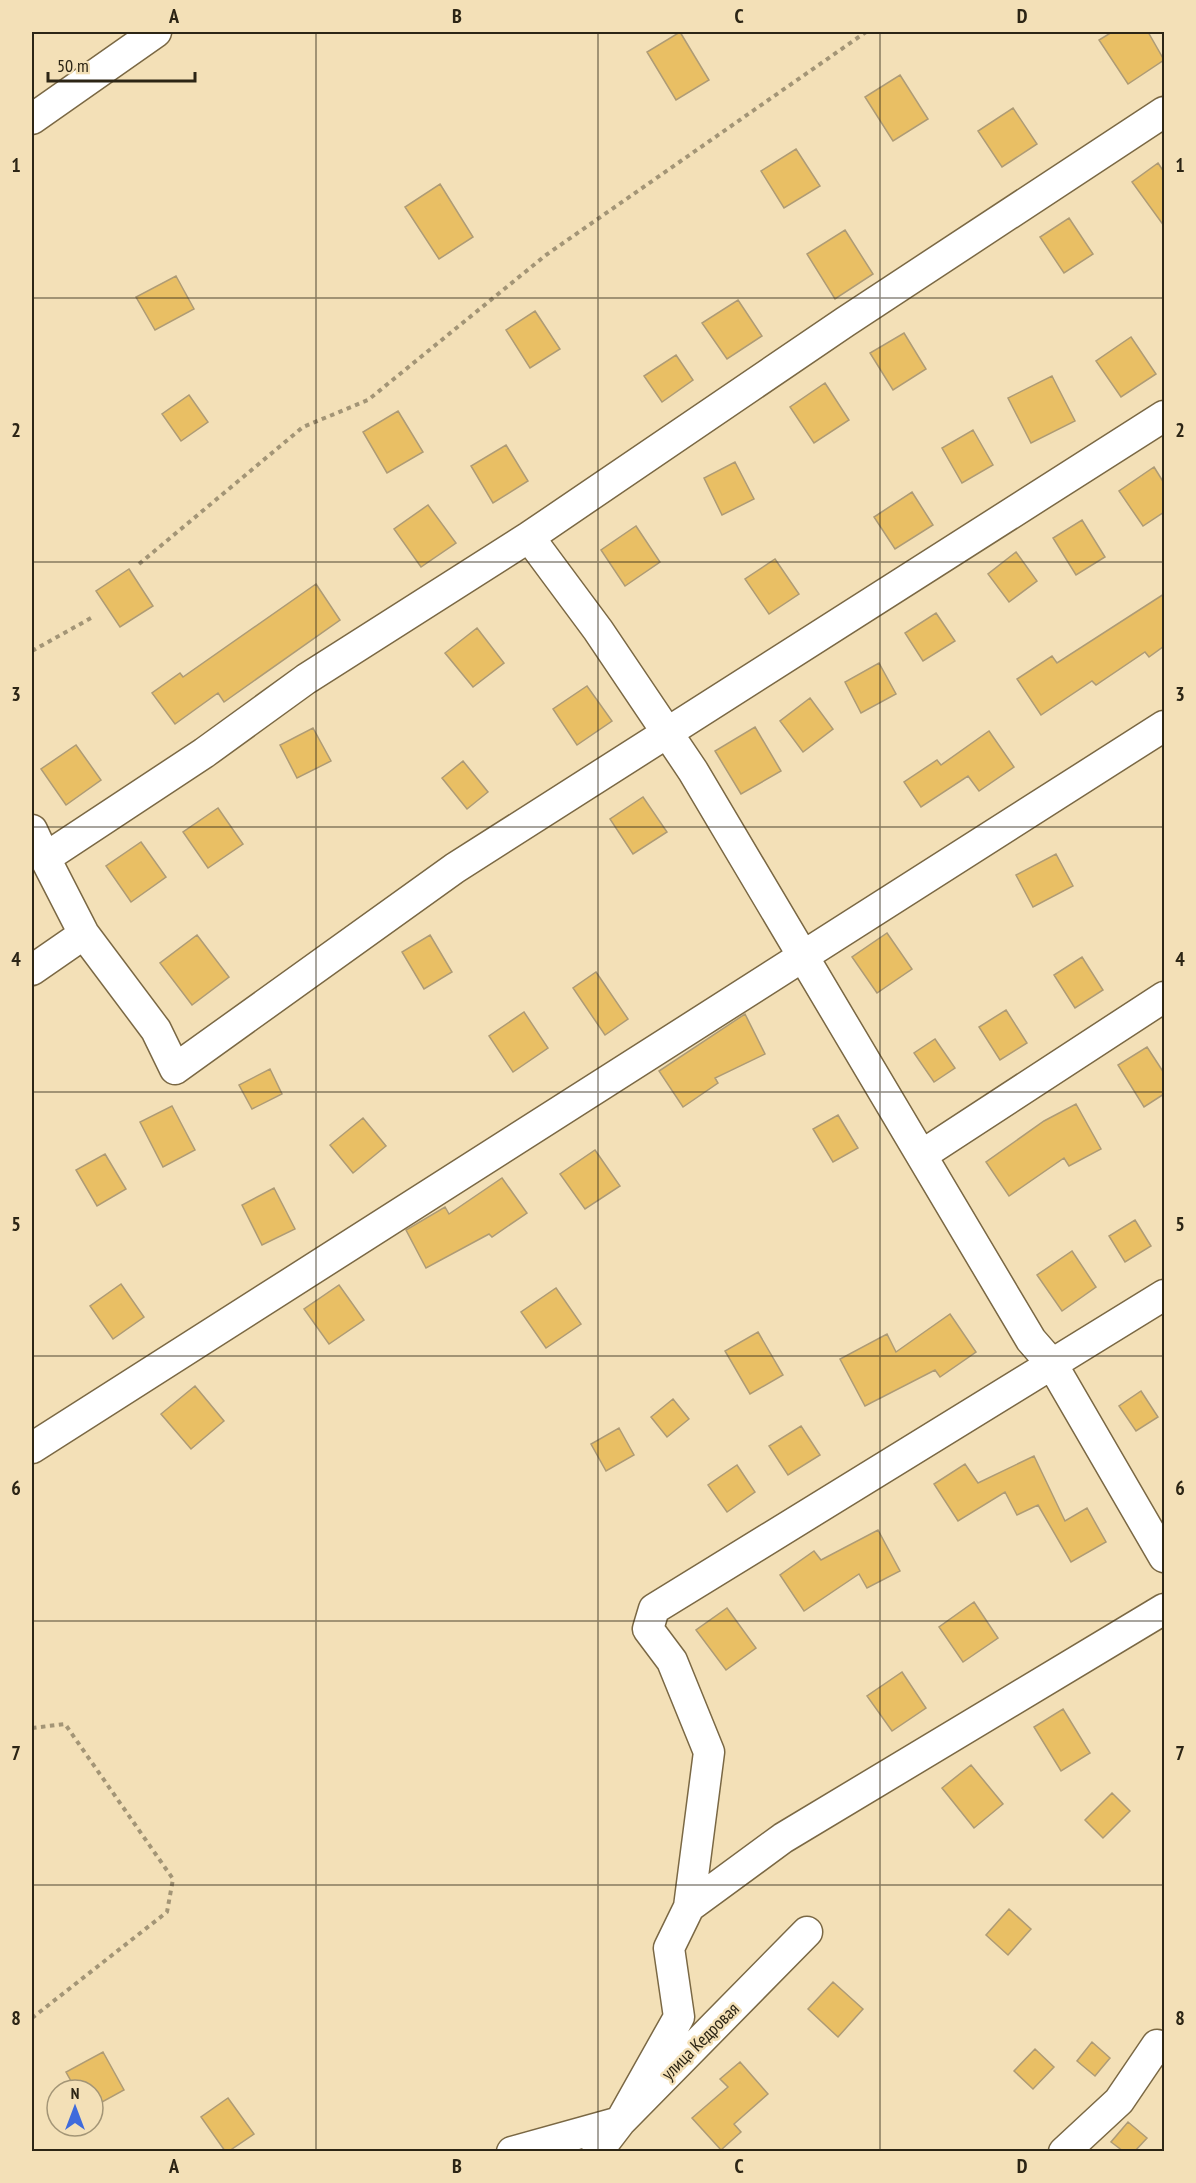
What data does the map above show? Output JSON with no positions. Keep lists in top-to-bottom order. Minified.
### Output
{"streets":{"street":["улица Кедровая"]},"scale_bar":"50 m","north":"top","grid":{"columns":["A","B","C","D"],"rows":["1","2","3","4","5","6","7","8"]}}
